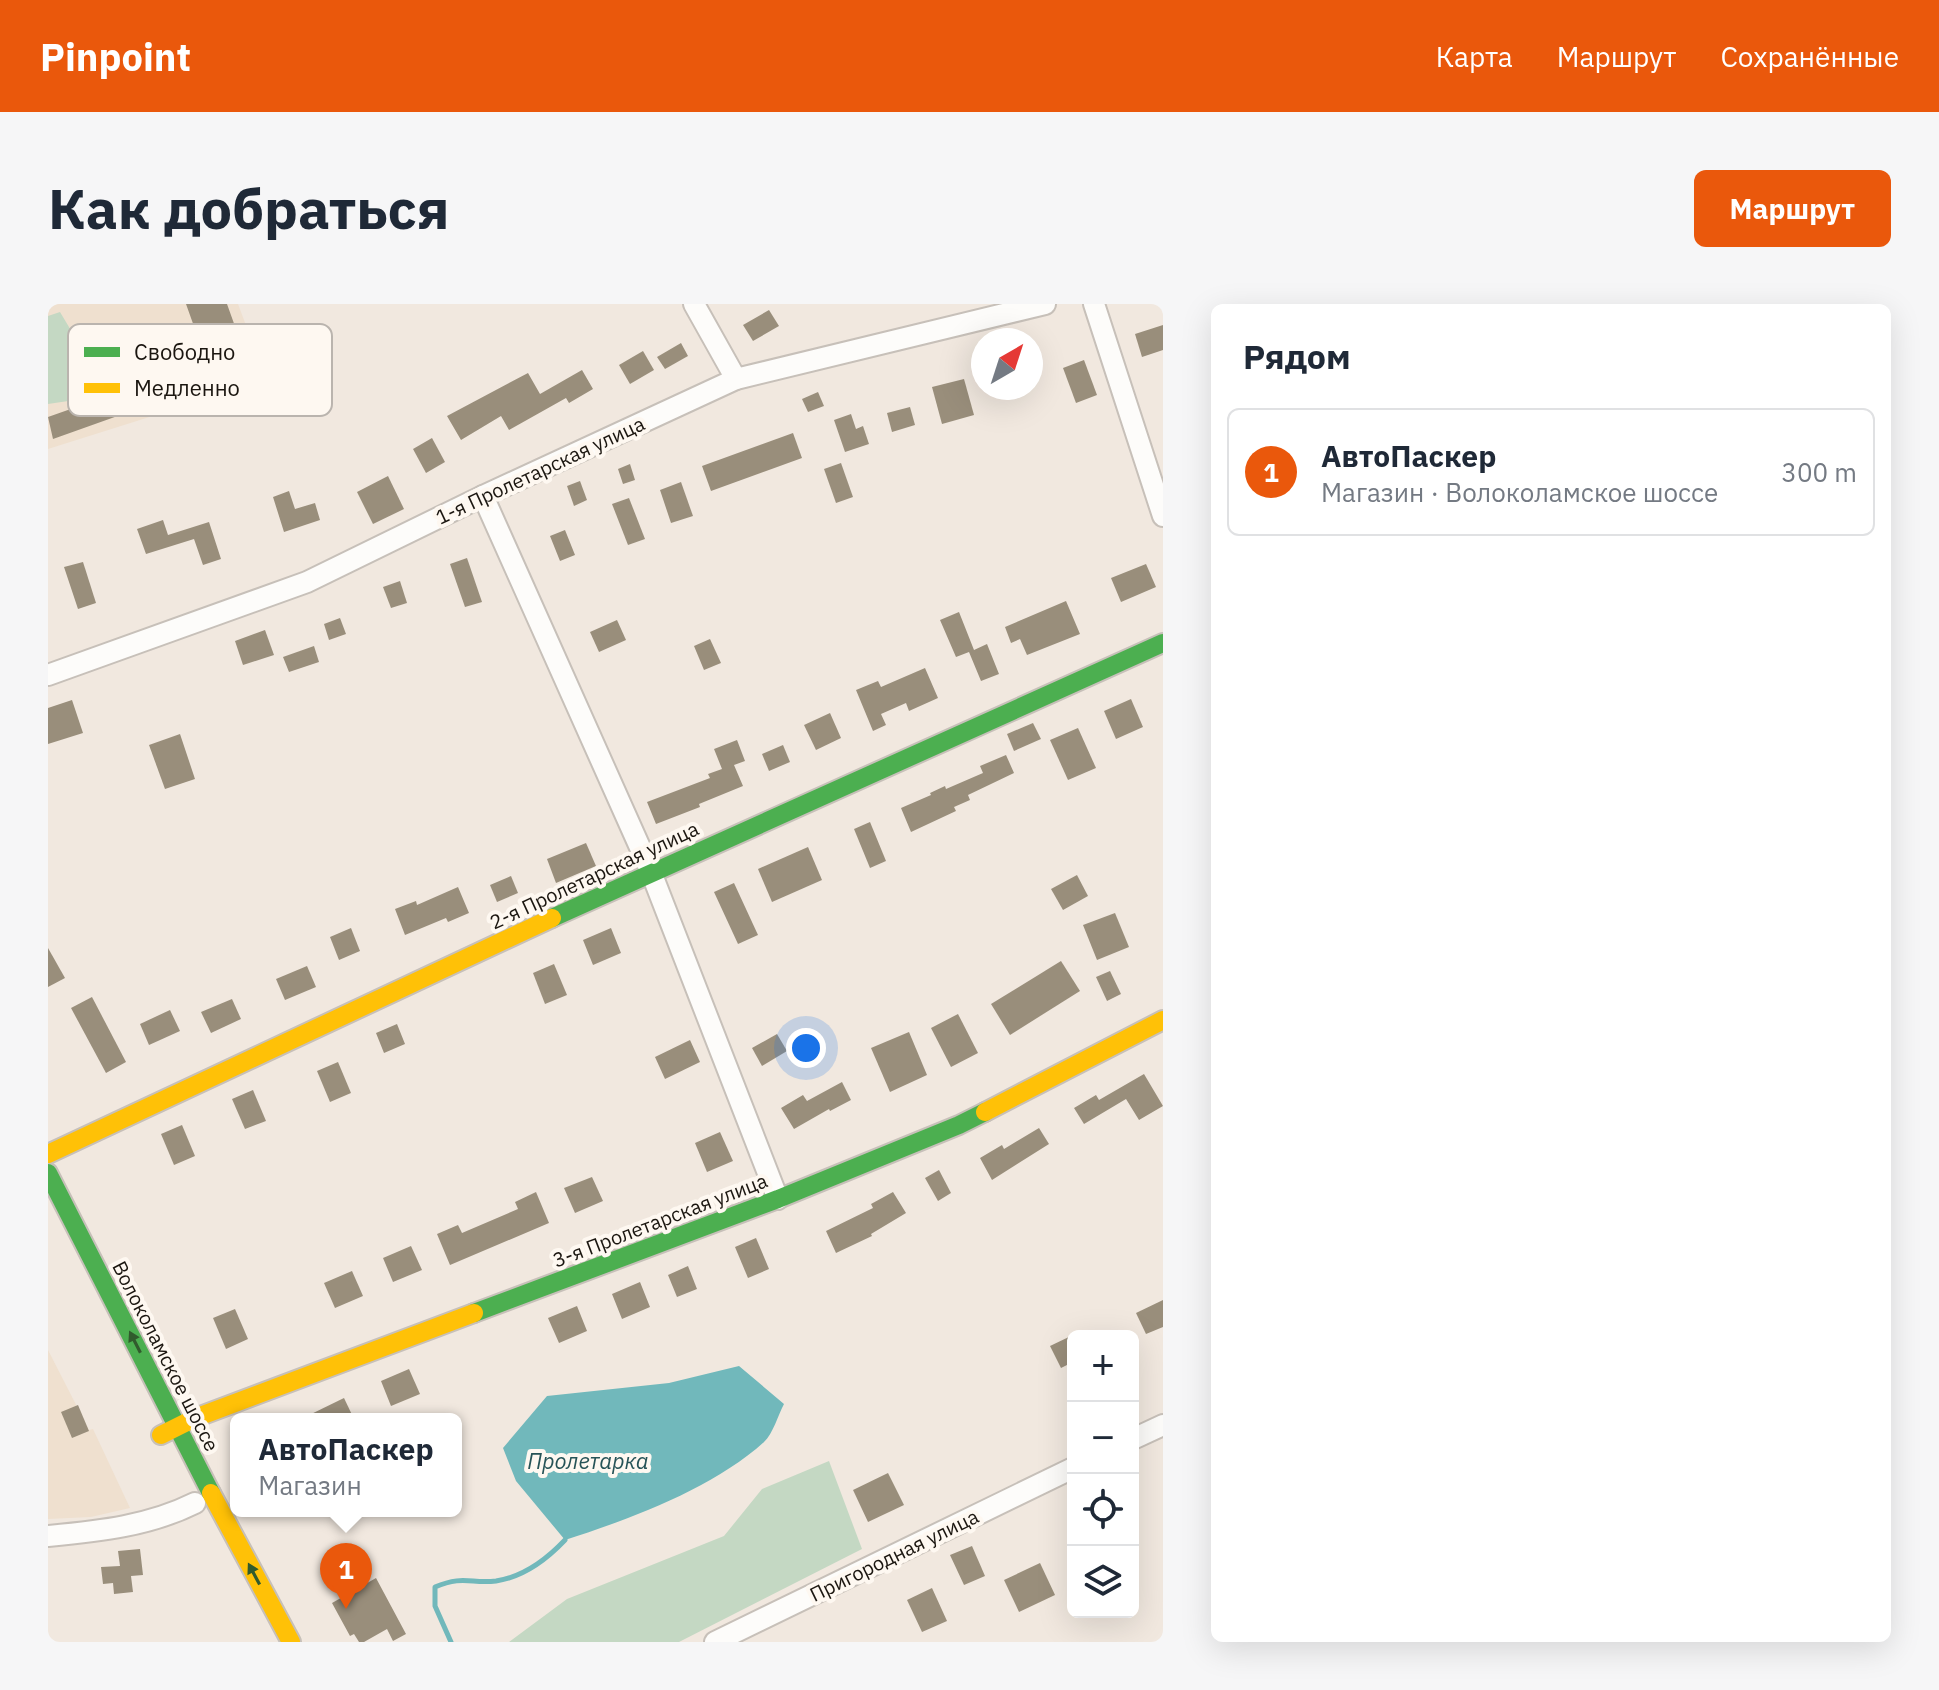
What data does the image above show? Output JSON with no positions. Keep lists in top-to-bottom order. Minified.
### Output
{"streets":{"street":["1-я Пролетарская улица","2-я Пролетарская улица","3-я Пролетарская улица","Волоколамское шоссе","Пригородная улица"]},"crossings":[["3-я Пролетарская улица","Волоколамское шоссе"]],"one_way":["Волоколамское шоссе"],"water":["Пролетарка"],"legend":["Свободно","Медленно"],"north":"top right","page":{"header":"Pinpoint","nav":["Карта","Маршрут","Сохранённые"],"buttons":"Маршрут","title":"Как добраться","heading":"Рядом","list":[{"mark":"1","name":"АвтоПаскер","note":"Магазин · Волоколамское шоссе","value":"300 m"}],"map_buttons":["+","−"],"popup":["АвтоПаскер","Магазин"],"pins":"1"}}
